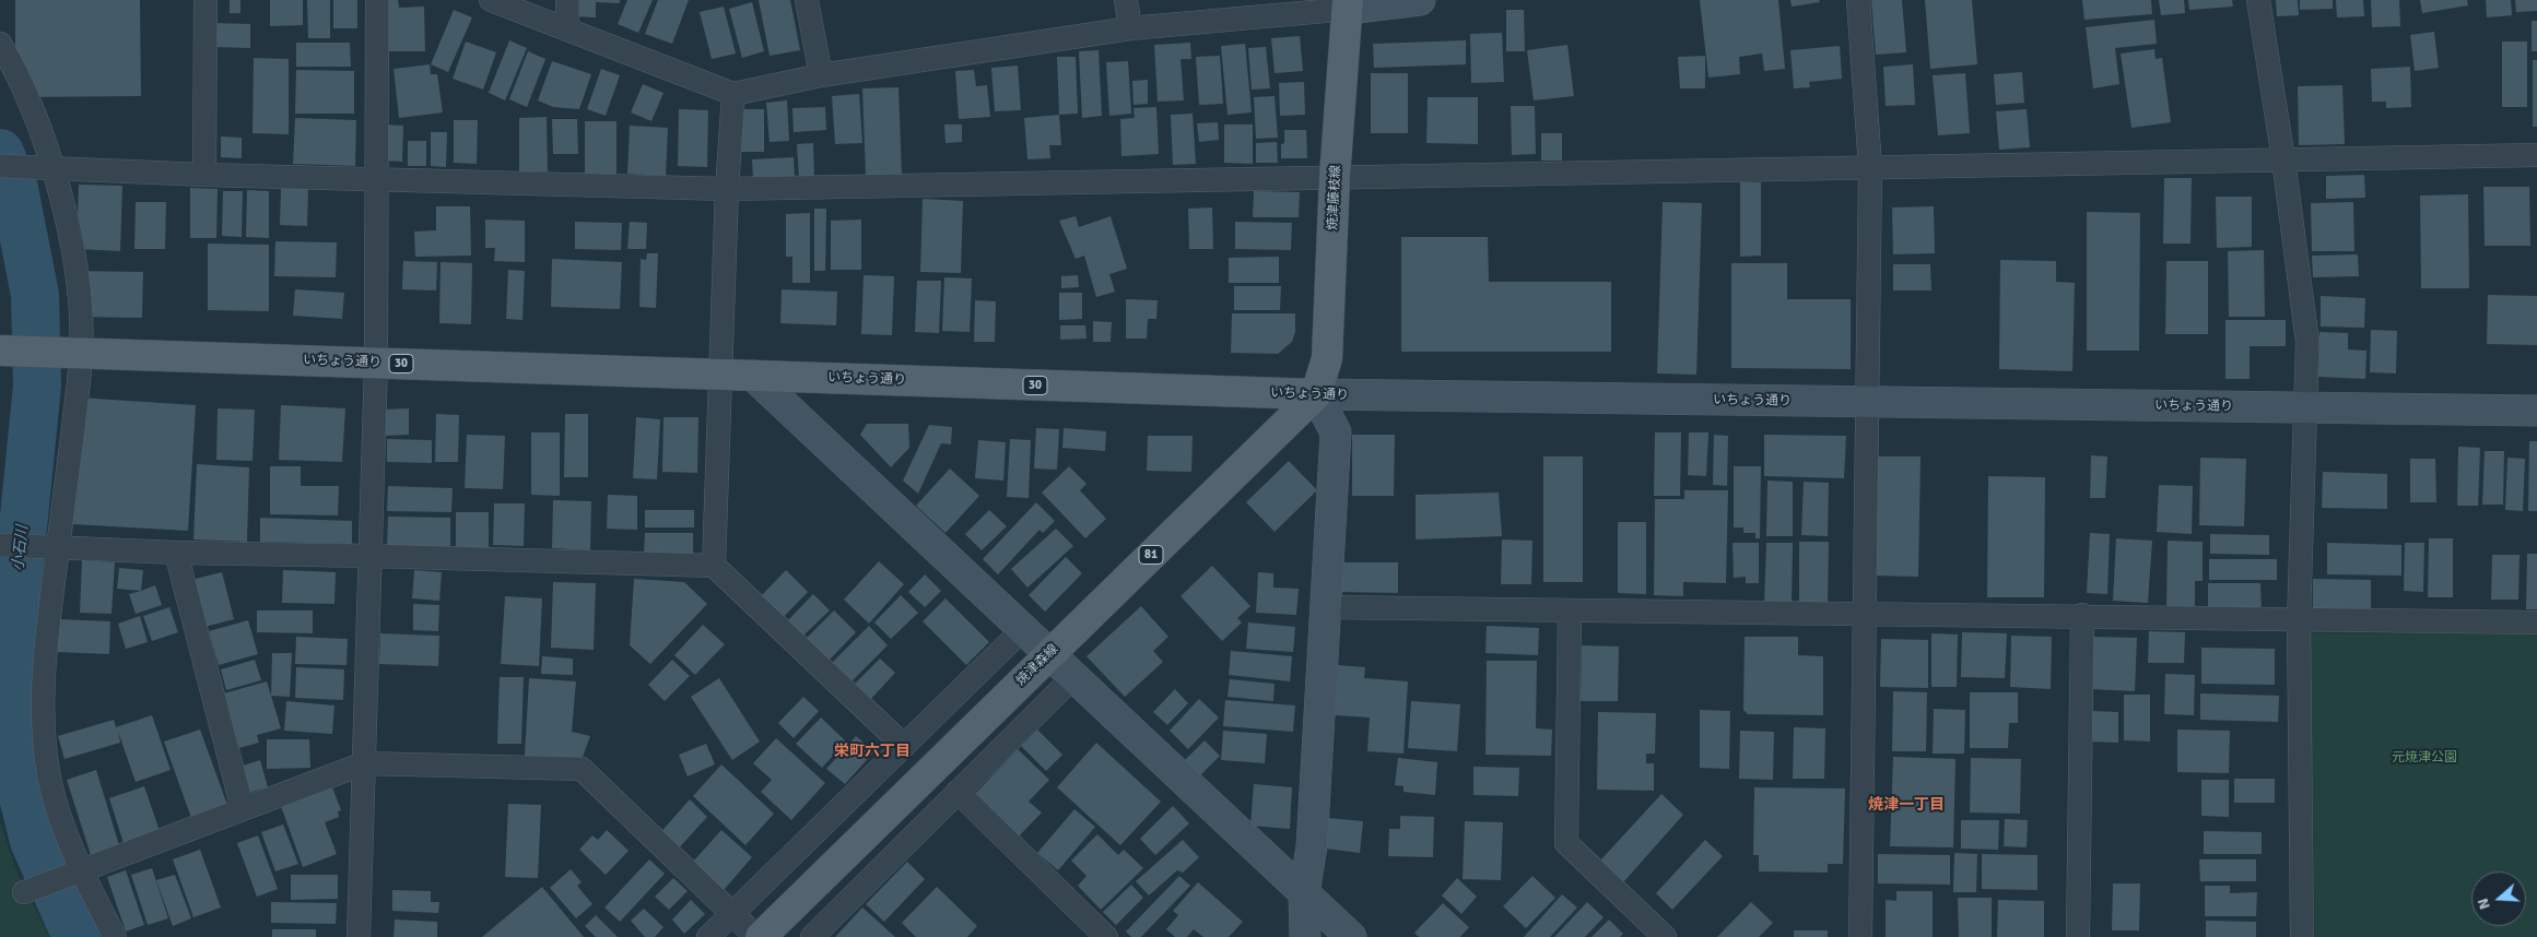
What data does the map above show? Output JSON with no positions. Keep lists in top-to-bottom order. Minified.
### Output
{"streets":{"main road":["焼津藤枝線","いちょう通り","30","81","焼津森線"]},"crossings":[["焼津藤枝線","いちょう通り"],["焼津藤枝線","焼津森線"],["いちょう通り","30"],["いちょう通り","焼津森線"]],"districts":["栄町六丁目","焼津一丁目"],"water":["小石川"],"parks":["元焼津公園"],"north":"left"}
